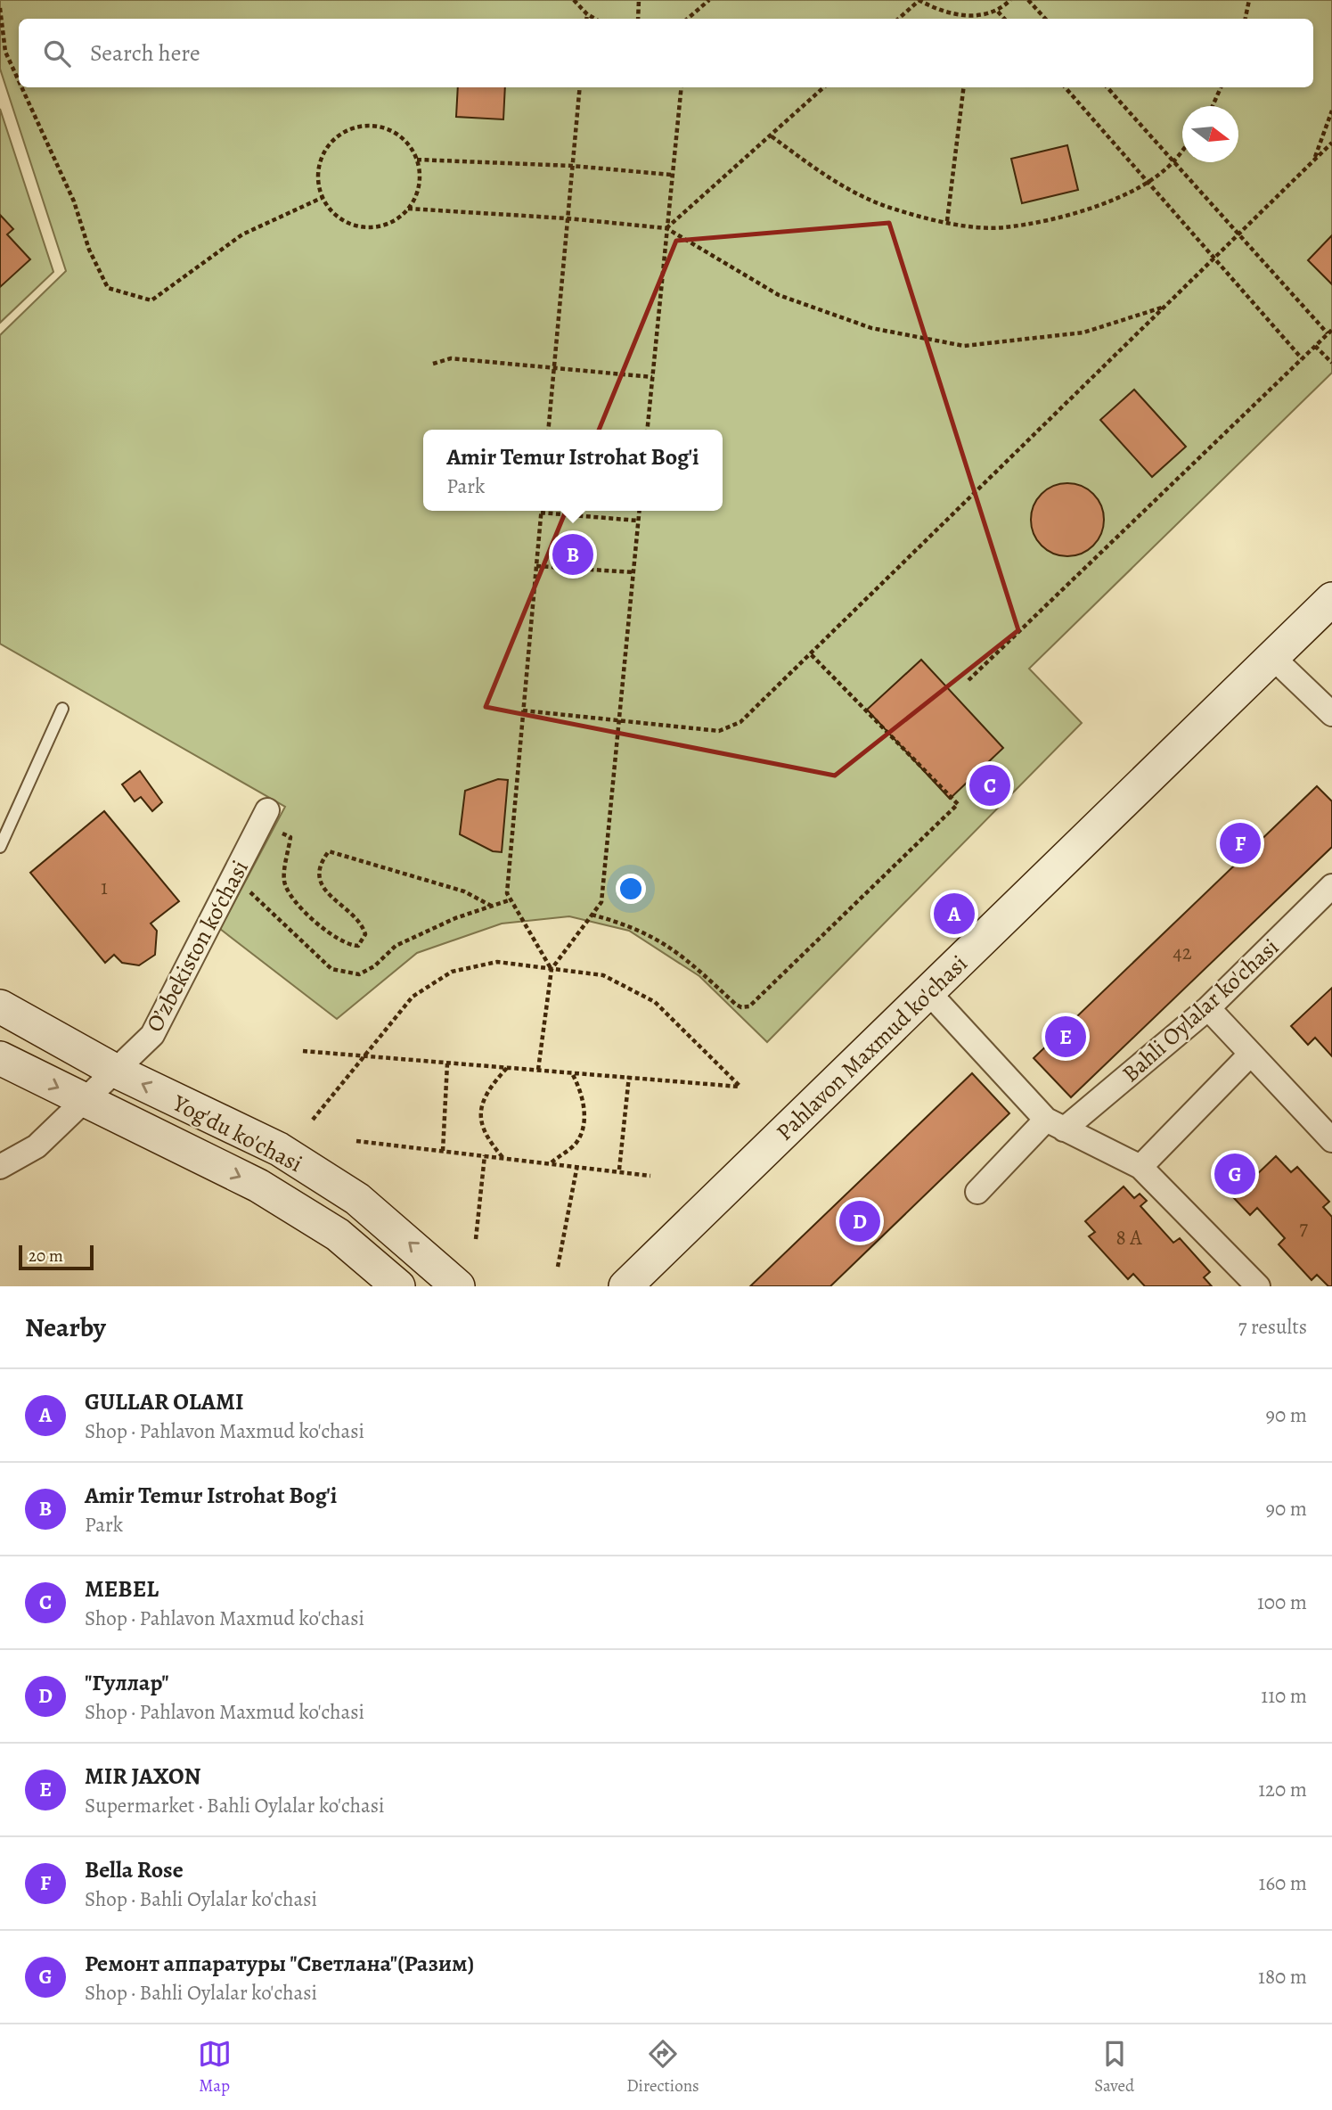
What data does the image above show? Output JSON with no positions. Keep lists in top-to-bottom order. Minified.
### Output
{"streets":{"main road":["Pahlavon Maxmud ko'chasi","Yog'du ko'chasi"],"street":["O’zbekiston ko‘chasi","Bahli Oylalar ko'chasi"]},"crossings":[["O’zbekiston ko‘chasi","Yog'du ko'chasi"]],"house_numbers":["1","42","7","8 А"],"scale_bar":"20 m","north":"right","page":{"search":"Search here","popup":["Amir Temur Istrohat Bog'i","Park"],"pins":["B","C","F","A","E","G","D"],"scale":"20 m","heading":["Nearby","7 results"],"list":[{"mark":"A","name":"GULLAR OLAMI","note":"Shop · Pahlavon Maxmud ko'chasi","value":"90 m"},{"mark":"B","name":"Amir Temur Istrohat Bog'i","note":"Park","value":"90 m"},{"mark":"C","name":"MEBEL","note":"Shop · Pahlavon Maxmud ko'chasi","value":"100 m"},{"mark":"D","name":"\"Гуллар\"","note":"Shop · Pahlavon Maxmud ko'chasi","value":"110 m"},{"mark":"E","name":"MIR JAXON","note":"Supermarket · Bahli Oylalar ko'chasi","value":"120 m"},{"mark":"F","name":"Bella Rose","note":"Shop · Bahli Oylalar ko'chasi","value":"160 m"},{"mark":"G","name":"Ремонт аппаратуры \"Светлана\"(Разим)","note":"Shop · Bahli Oylalar ko'chasi","value":"180 m"}],"nav":["Map","Directions","Saved"]}}
